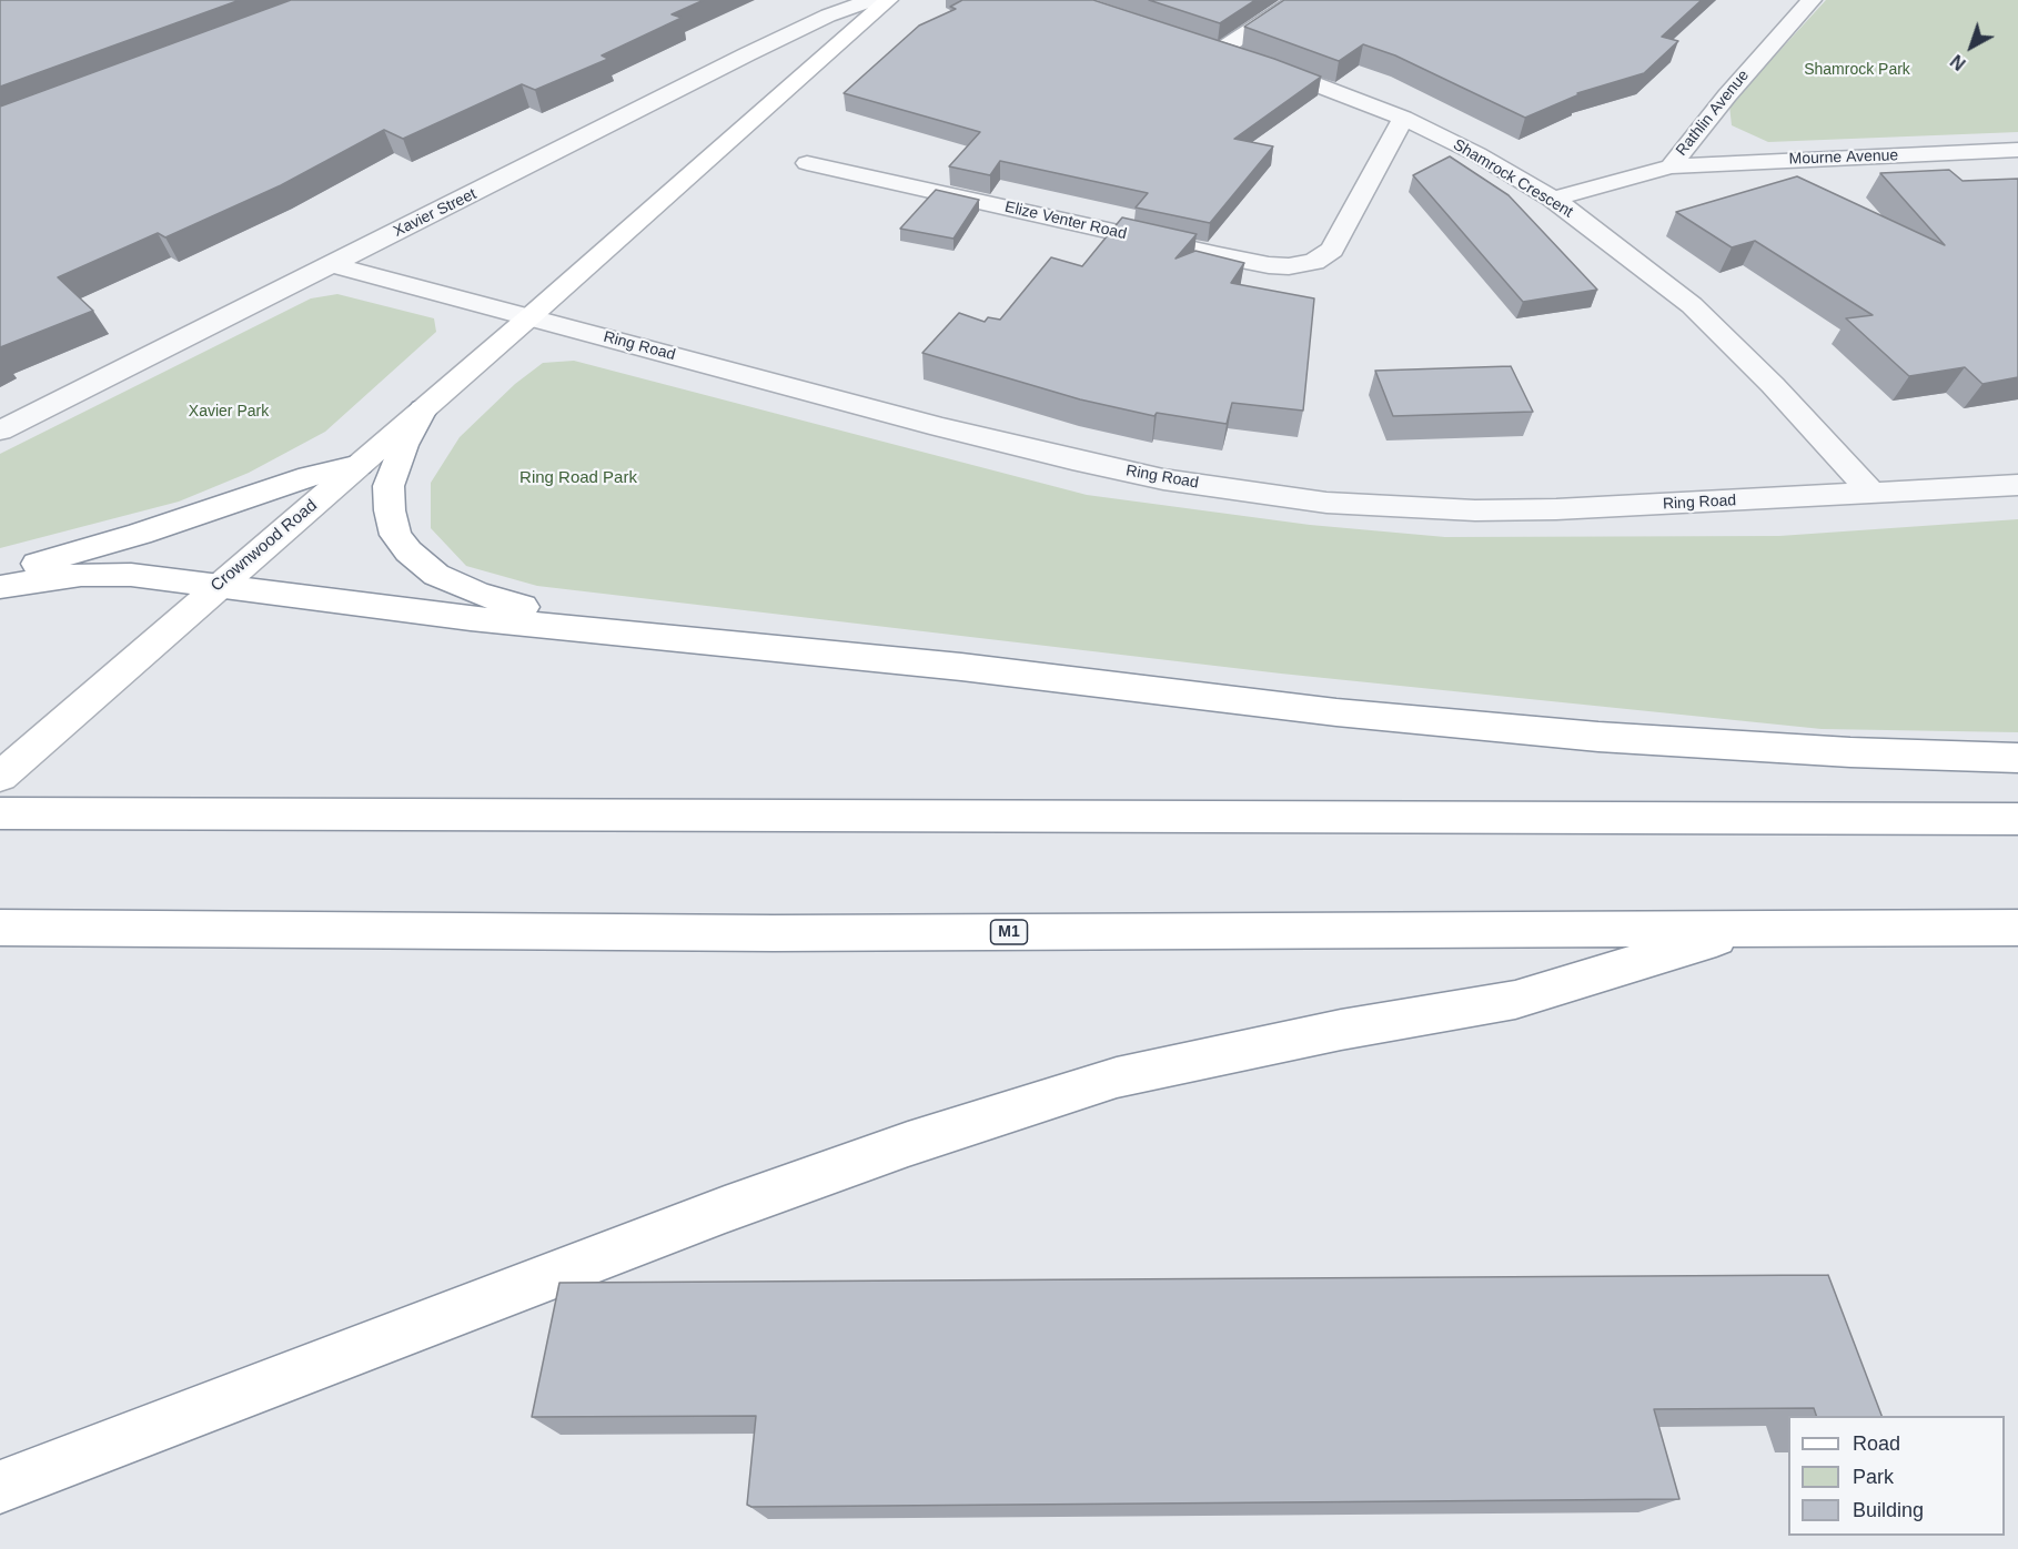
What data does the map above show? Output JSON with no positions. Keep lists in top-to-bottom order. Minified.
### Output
{"streets":{"main road":["Crownwood Road","M1"],"street":["Rathlin Avenue","Mourne Avenue","Shamrock Crescent","Xavier Street","Elize Venter Road","Ring Road"]},"crossings":[["Rathlin Avenue","Mourne Avenue"],["Rathlin Avenue","Shamrock Crescent"],["Shamrock Crescent","Elize Venter Road"],["Shamrock Crescent","Ring Road"],["Xavier Street","Ring Road"],["Ring Road","Crownwood Road"]],"parks":["Shamrock Park","Xavier Park","Ring Road Park"],"legend":["Road","Park","Building"],"north":"bottom left"}
